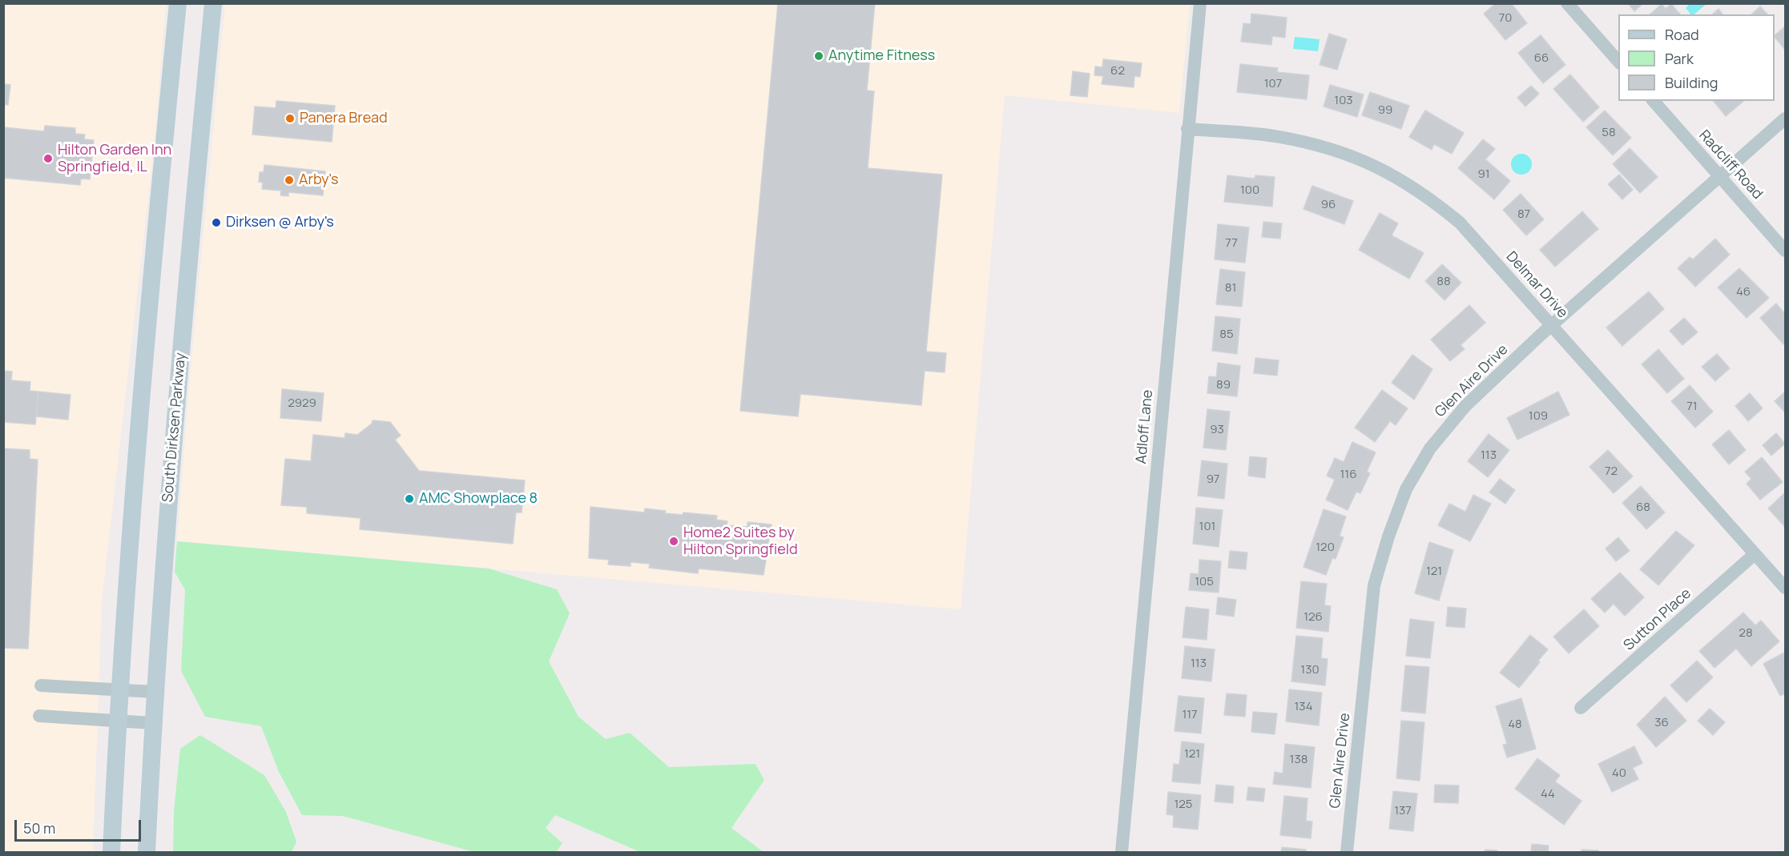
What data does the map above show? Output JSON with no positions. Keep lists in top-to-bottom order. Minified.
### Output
{"streets":{"main road":["South Dirksen Parkway"],"street":["Radcliff Road","Delmar Drive","Glen Aire Drive","Adloff Lane","Sutton Place"]},"crossings":[["Radcliff Road","Glen Aire Drive"],["Delmar Drive","Glen Aire Drive"],["Delmar Drive","Adloff Lane"],["Delmar Drive","Sutton Place"]],"places":["Anytime Fitness","Panera Bread","Hilton Garden Inn Springfield, IL","Arby's","Dirksen @ Arby's","AMC Showplace 8","Home2 Suites by Hilton Springfield"],"house_numbers":["70","66","62","107","103","99","58","91","100","96","87","77","88","81","46","85","89","2929","71","109","93","113","72","116","97","68","101","120","121","105","126","28","113","130","134","117","36","48","121","138","40","44","125","137"],"legend":["Road","Park","Building"],"scale_bar":"50 m"}
